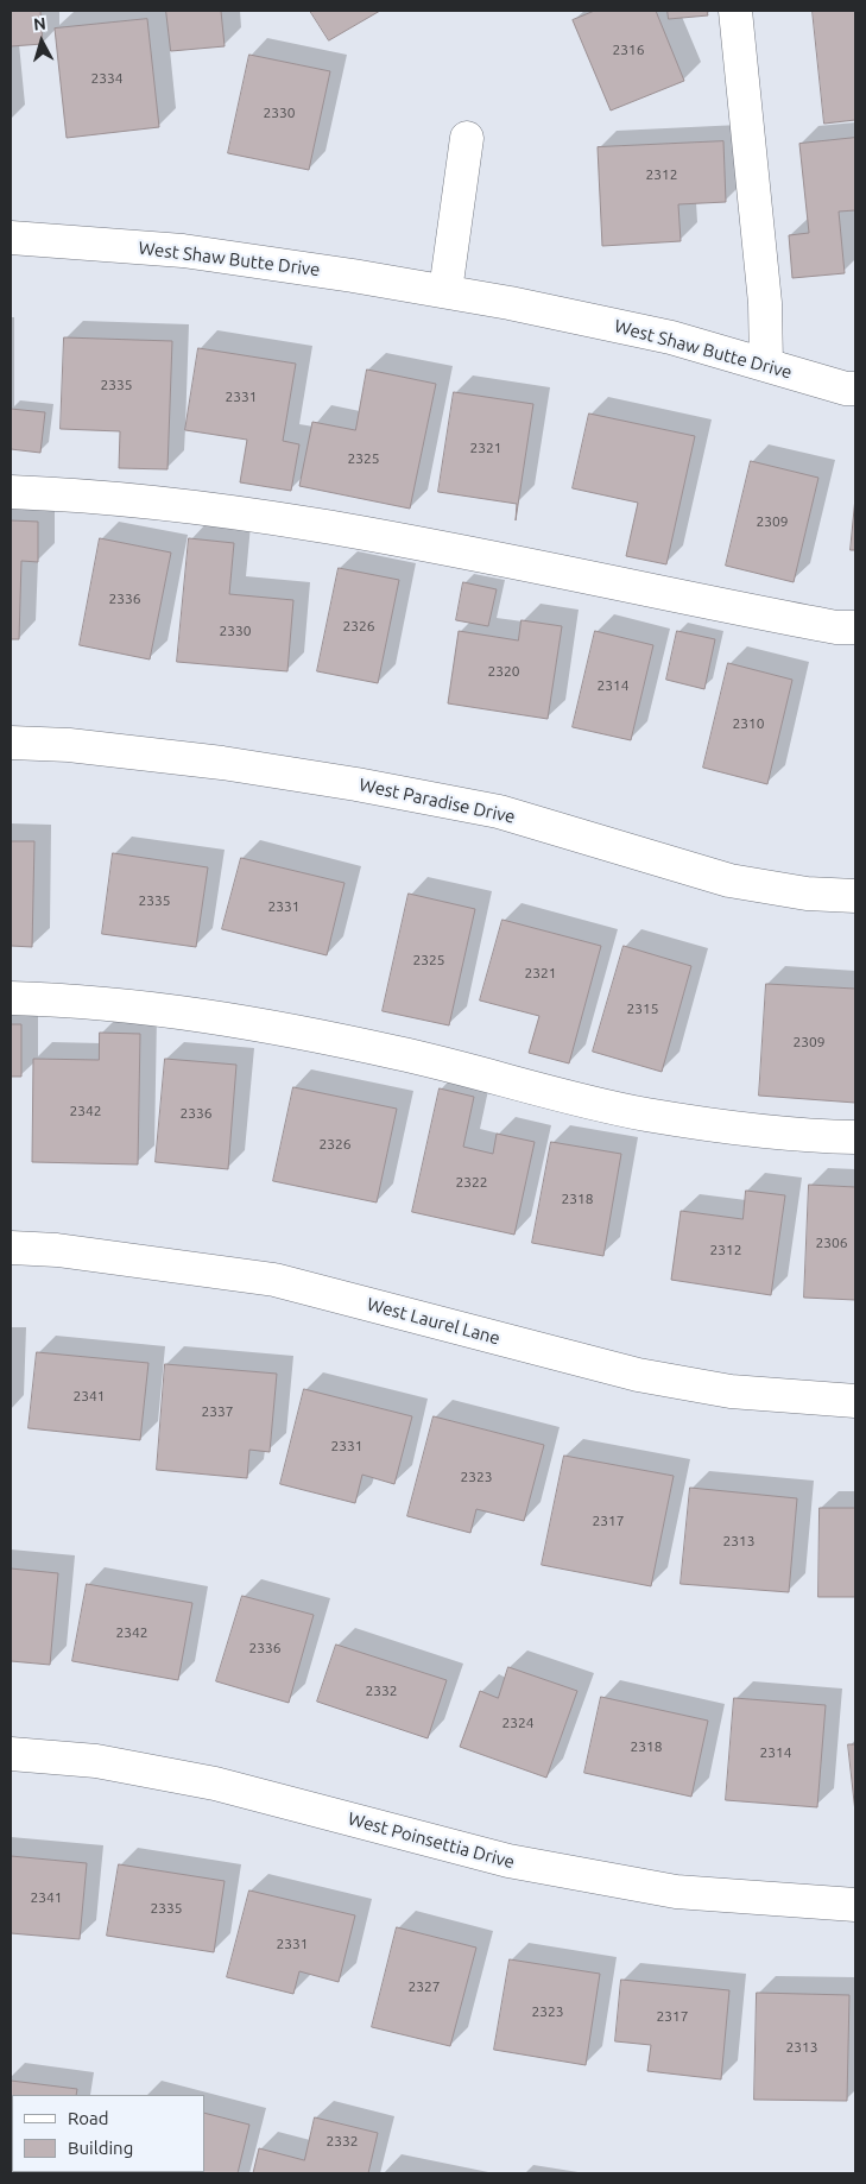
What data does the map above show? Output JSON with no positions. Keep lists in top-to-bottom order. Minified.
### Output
{"streets":{"street":["West Shaw Butte Drive","West Paradise Drive","West Laurel Lane","West Poinsettia Drive"]},"house_numbers":["2316","2334","2330","2312","2335","2331","2321","2325","2309","2336","2326","2330","2320","2314","2310","2335","2331","2325","2321","2315","2309","2342","2336","2326","2322","2318","2306","2312","2341","2337","2331","2323","2317","2313","2342","2336","2332","2324","2318","2314","2341","2335","2331","2327","2323","2317","2313","2332"],"legend":["Road","Building"],"north":"top"}
